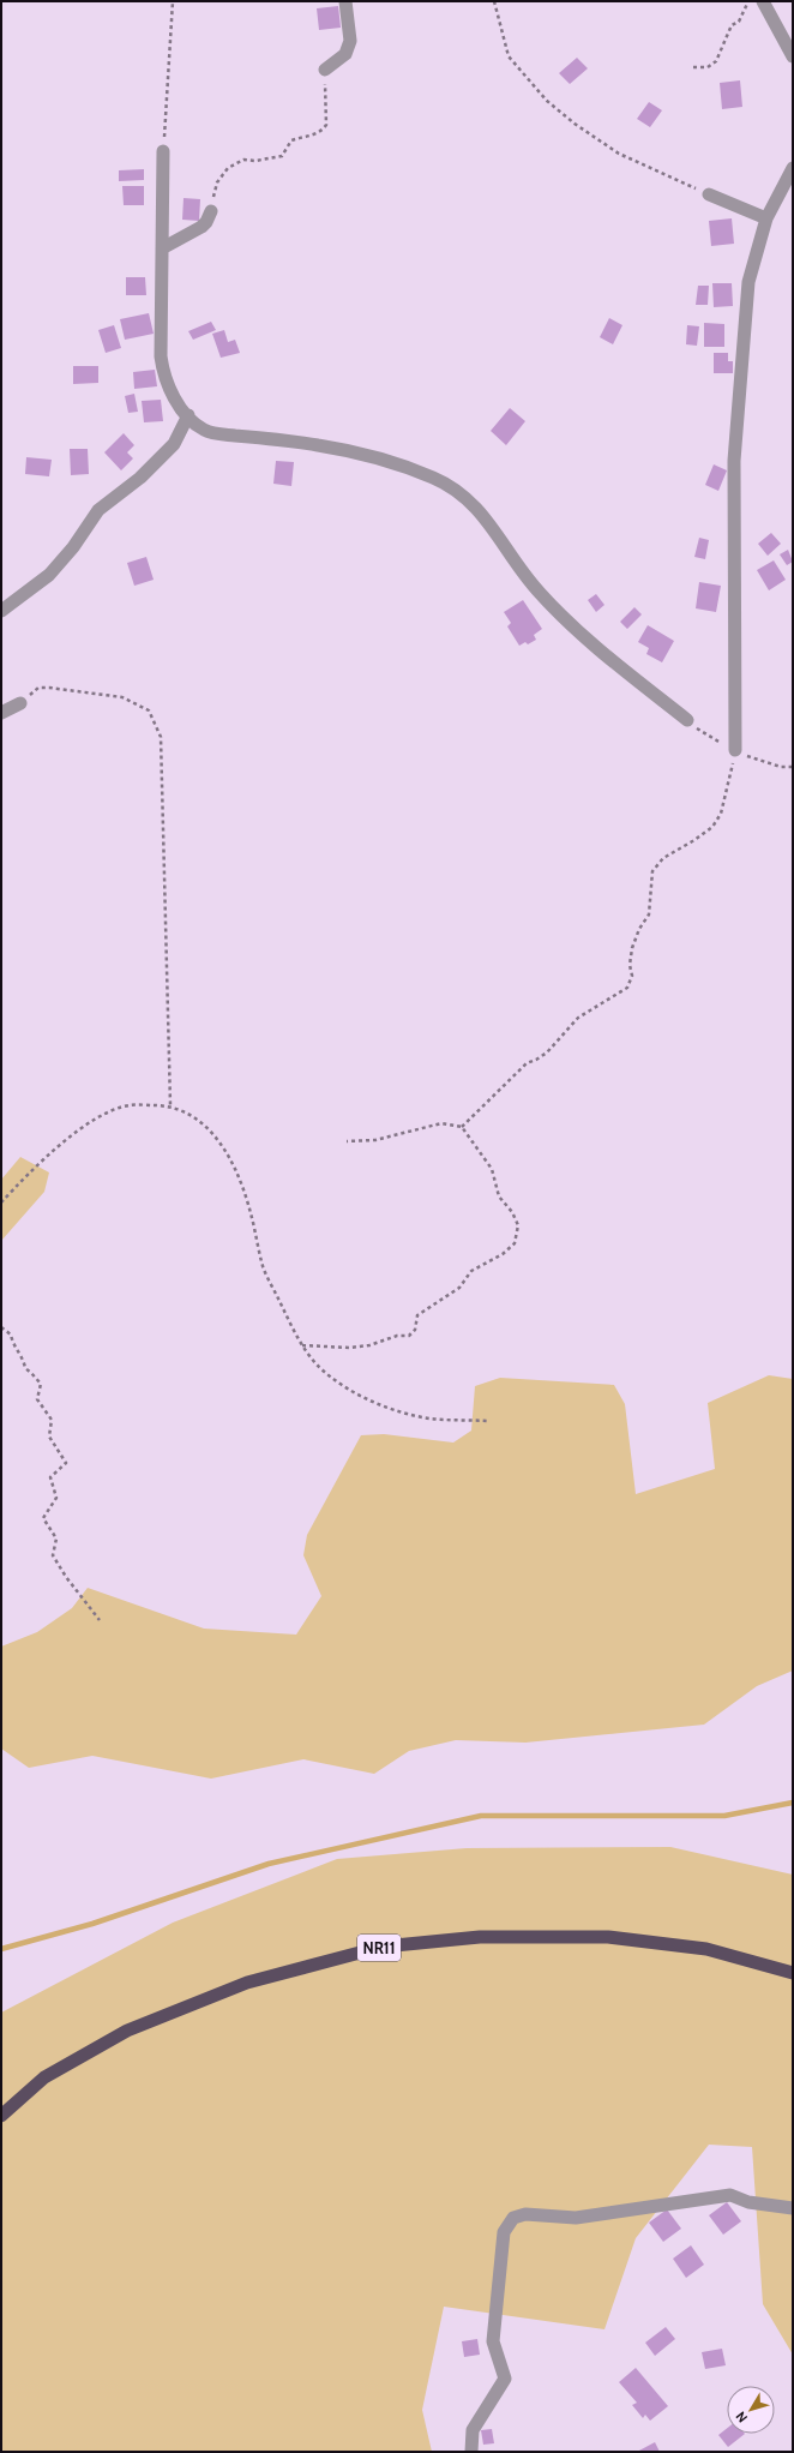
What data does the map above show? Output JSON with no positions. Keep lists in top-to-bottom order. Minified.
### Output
{"streets":{"highway":["NR11"]},"north":"bottom left"}
